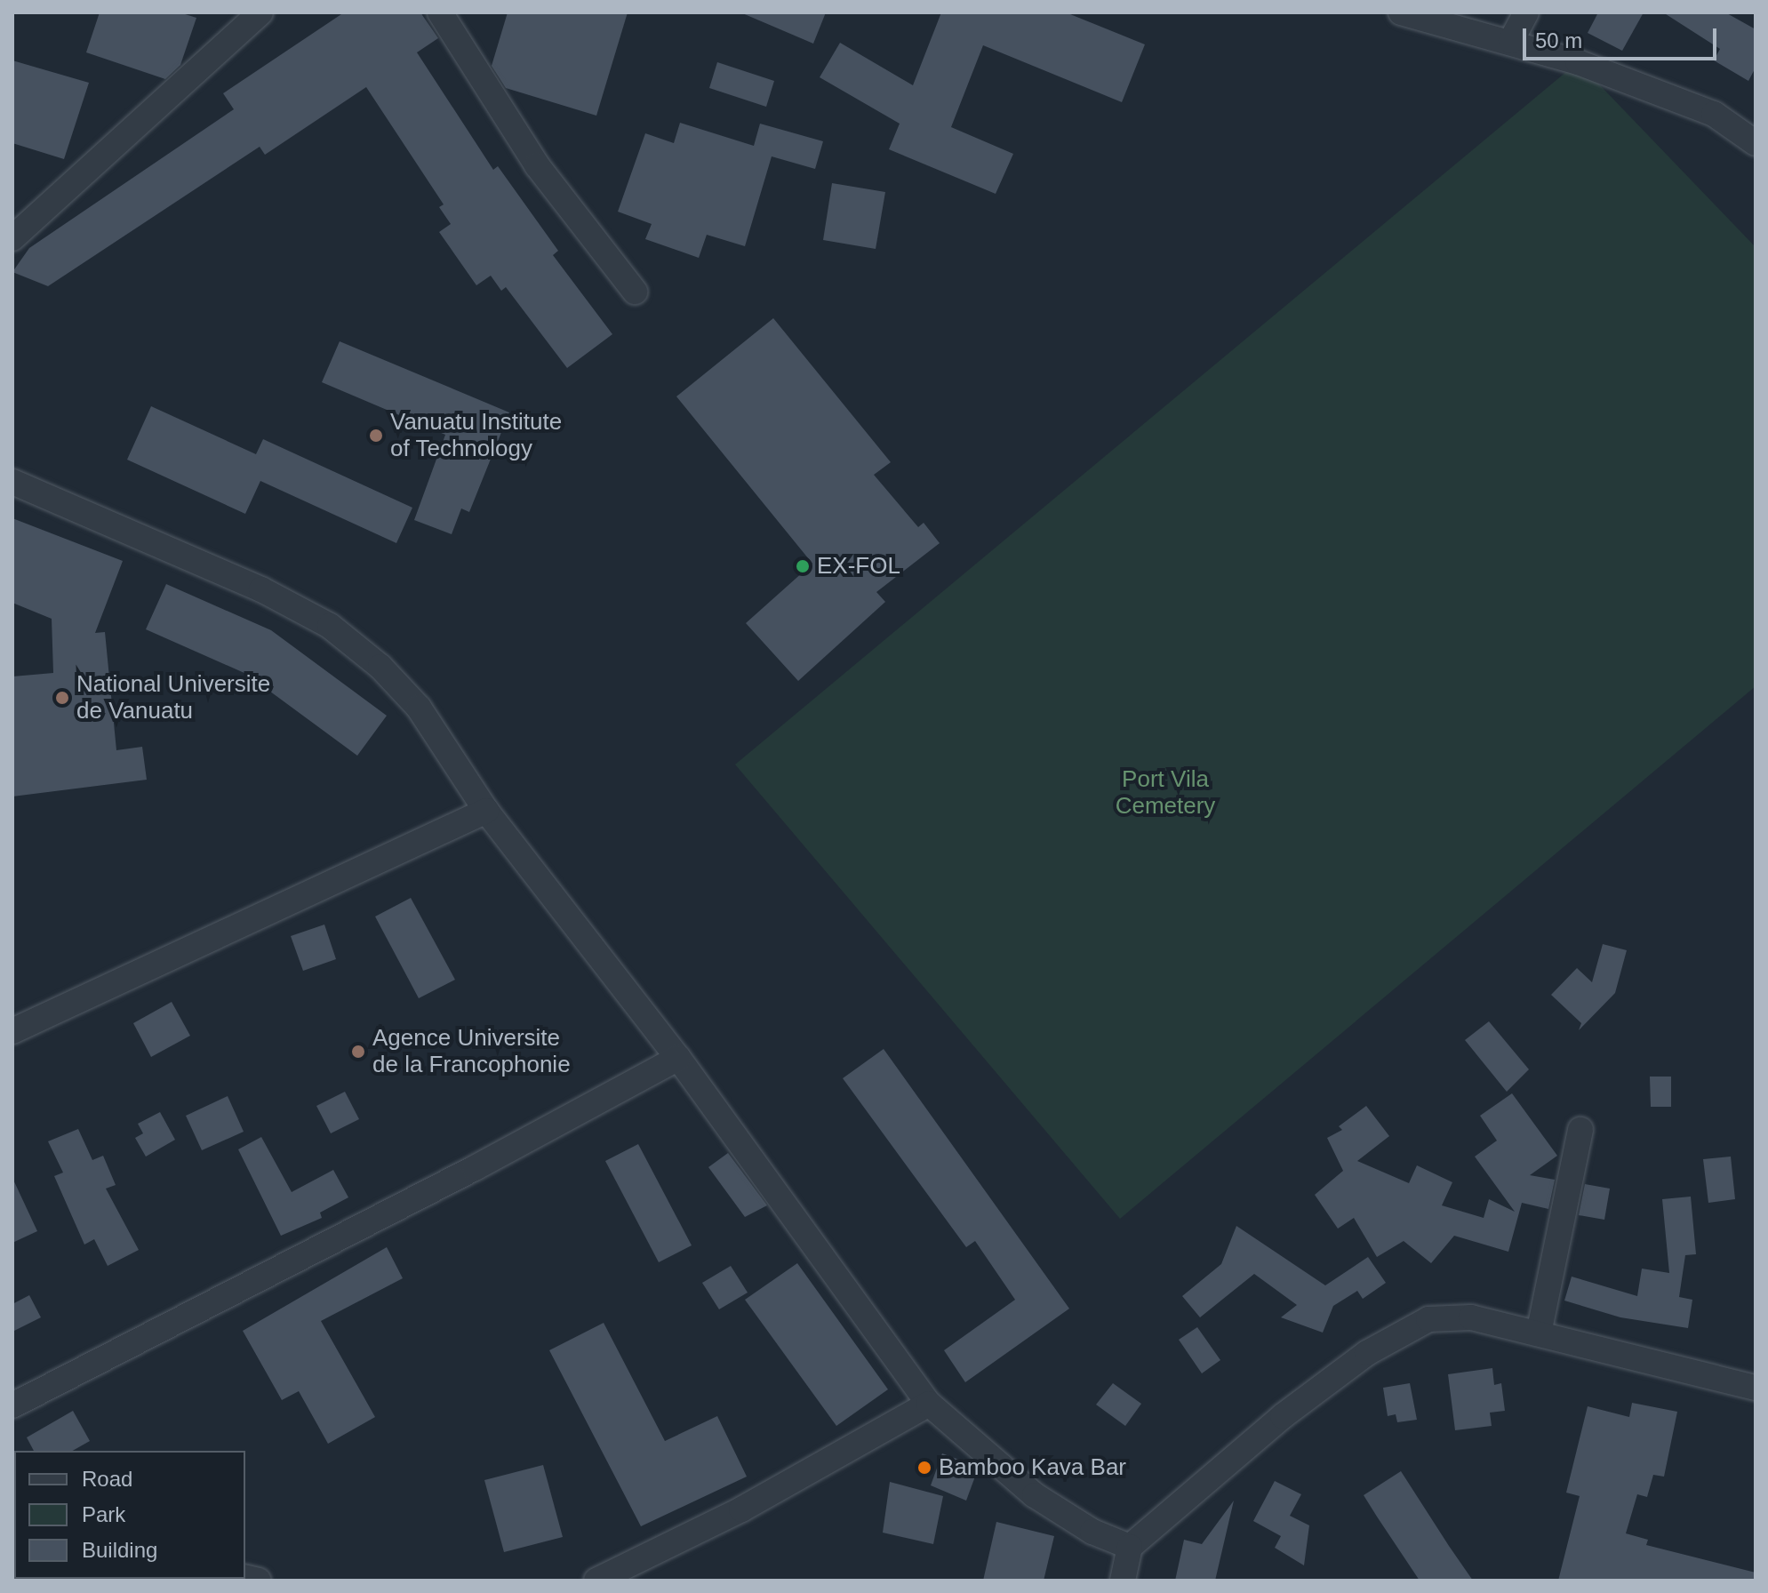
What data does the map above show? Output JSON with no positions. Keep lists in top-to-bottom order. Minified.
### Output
{"parks":["Port Vila Cemetery"],"places":["Vanuatu Institute of Technology","EX-FOL","National Universite de Vanuatu","Agence Universite de la Francophonie","Bamboo Kava Bar"],"legend":["Road","Park","Building"],"scale_bar":"50 m"}
